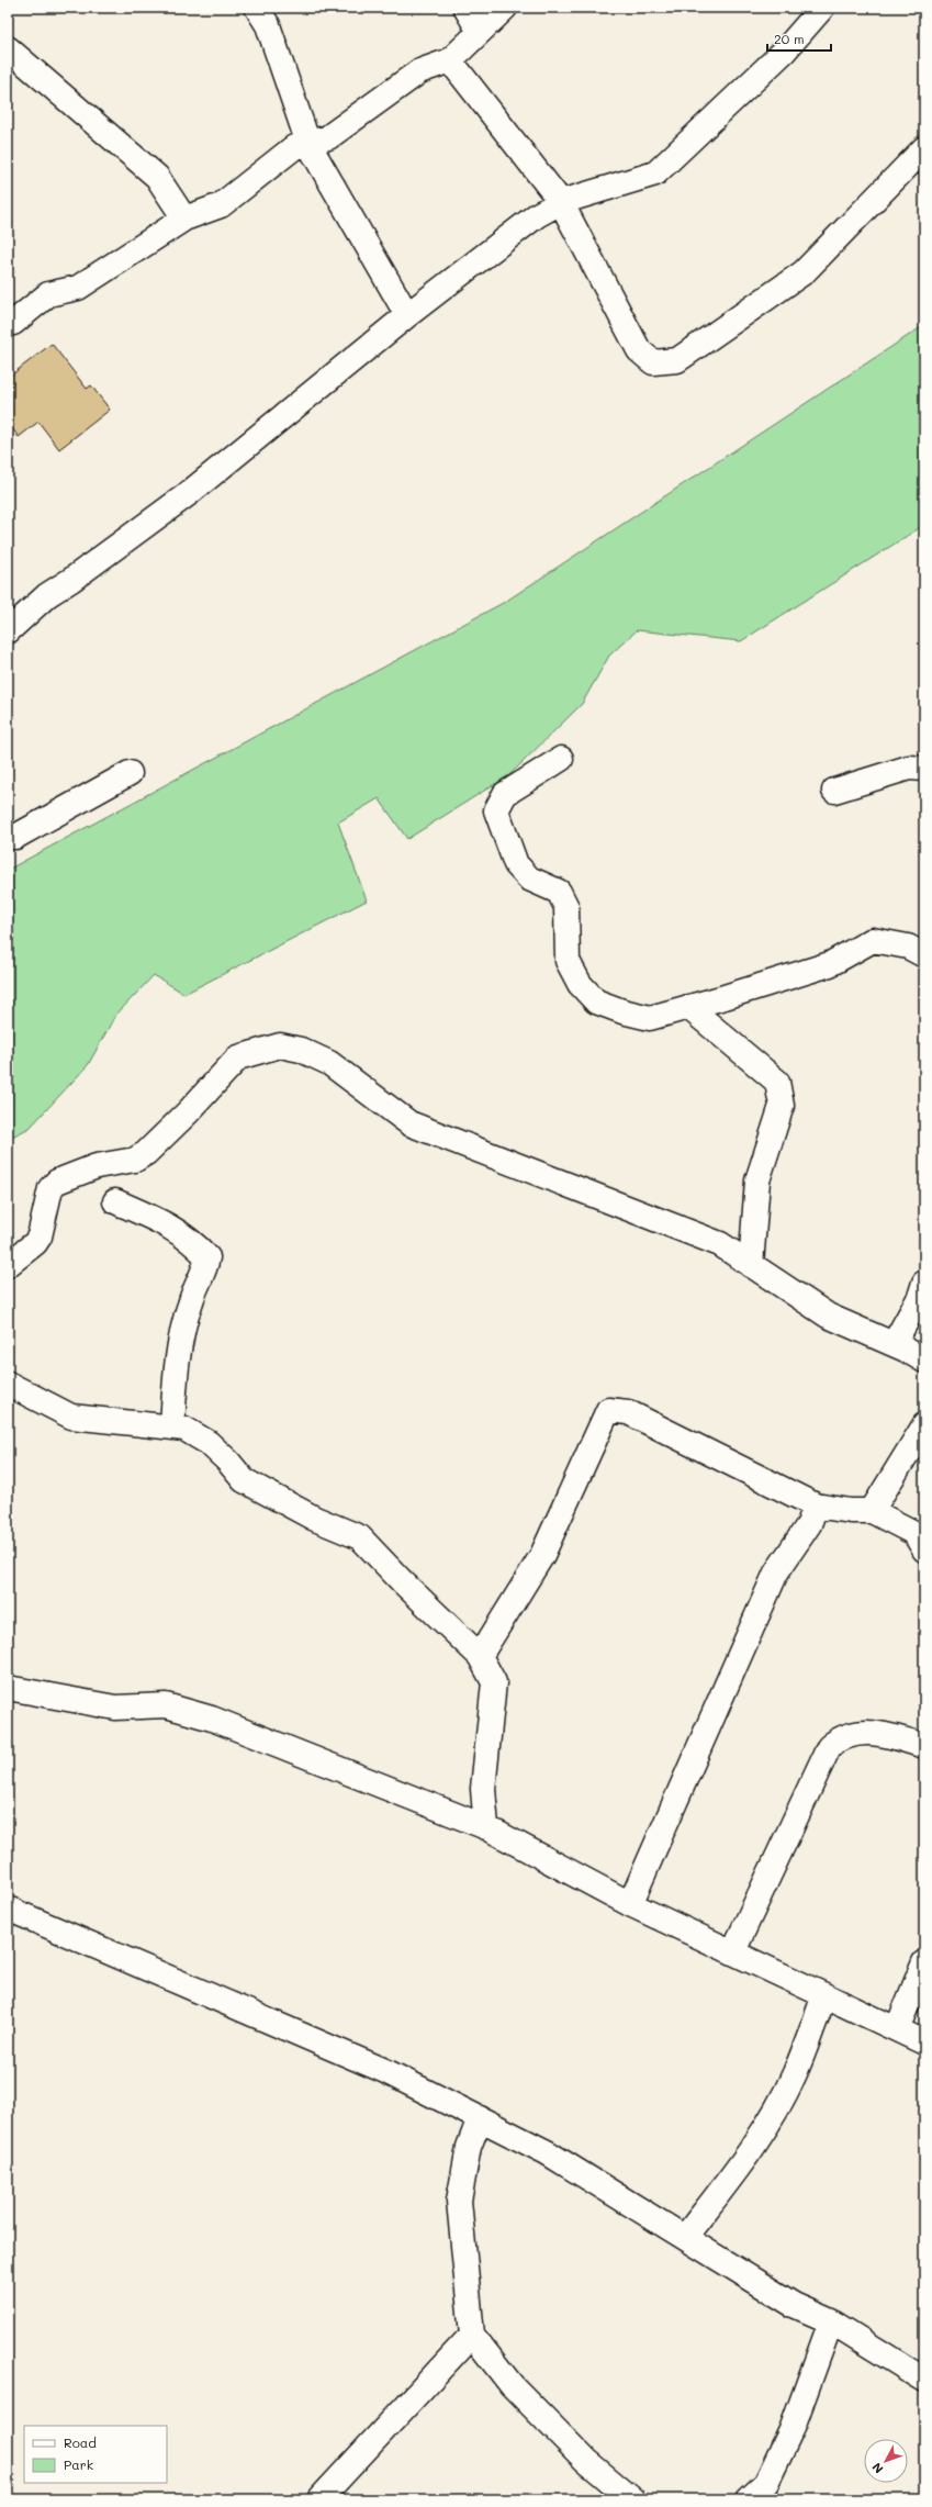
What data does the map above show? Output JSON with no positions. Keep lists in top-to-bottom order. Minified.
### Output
{"legend":["Road","Park"],"scale_bar":"20 m","north":"bottom left"}
